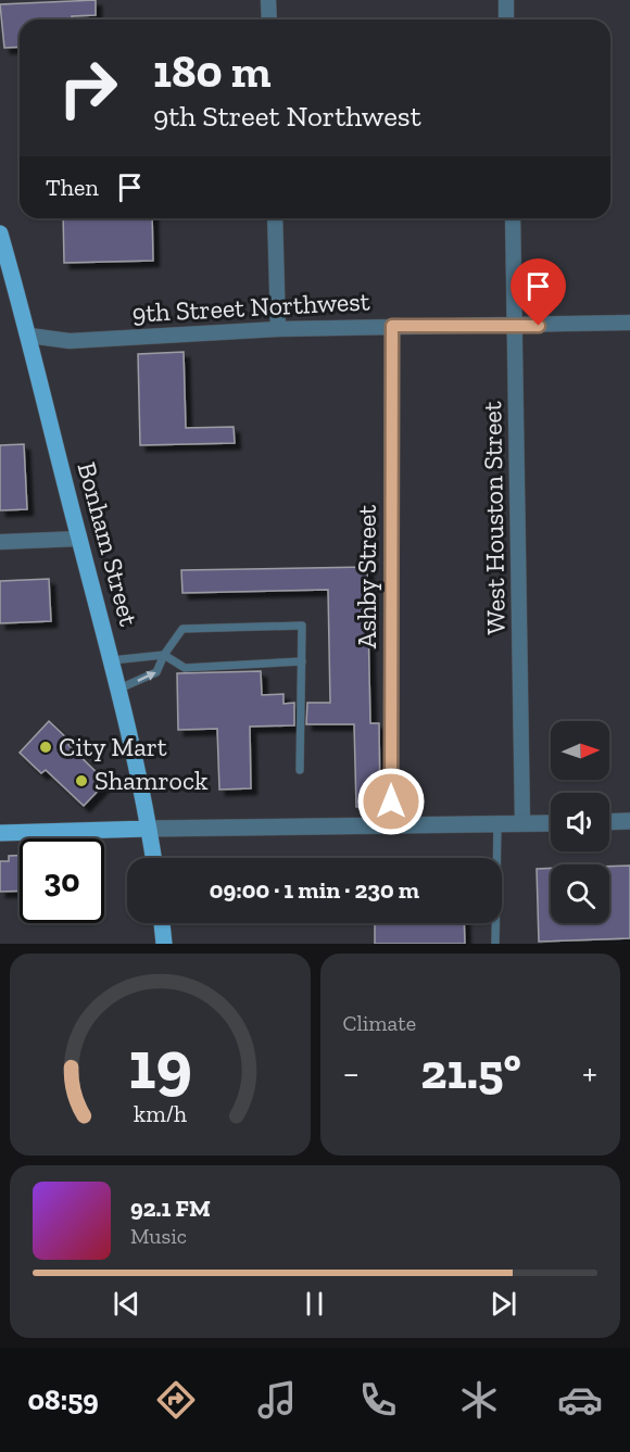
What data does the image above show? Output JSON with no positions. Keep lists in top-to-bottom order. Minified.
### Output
{"streets":{"main road":["Bonham Street"],"street":["9th Street Northwest","West Houston Street","Ashby Street"]},"crossings":[["9th Street Northwest","West Houston Street"],["9th Street Northwest","Bonham Street"],["9th Street Northwest","Ashby Street"]],"places":["City Mart","Shamrock"],"north":"right","page":{"turn":["180 m","9th Street Northwest"],"then":"Then","limit":"30","trip":"09:00 · 1 min · 230 m","tile":"Climate","heat":["−","21.5°","+"],"song":["92.1 FM","Music"],"tabs":"08:59","gauge":["19","km/h"]}}
